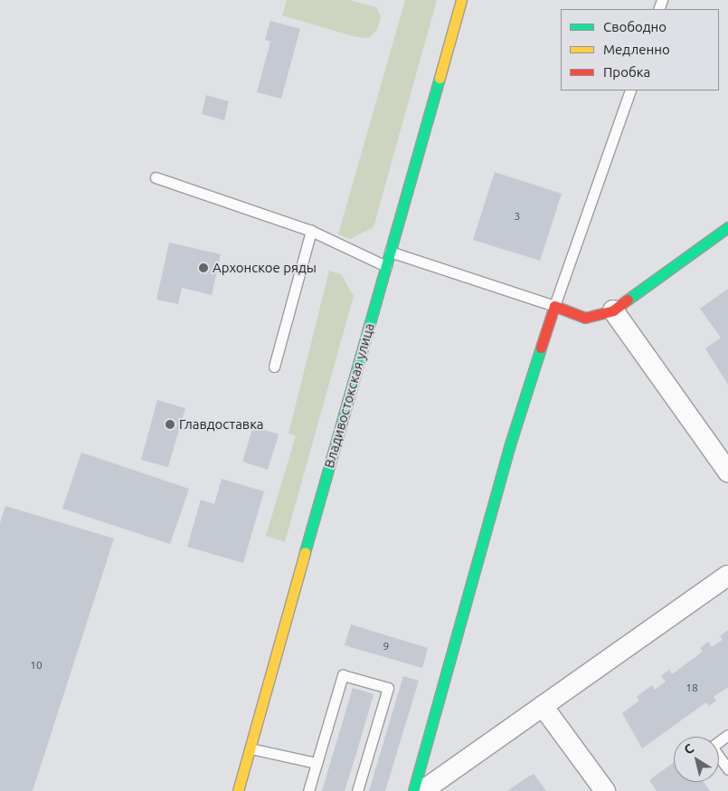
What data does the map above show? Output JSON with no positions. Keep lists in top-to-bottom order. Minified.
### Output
{"streets":{"main road":["Владивостокская улица"]},"places":["Архонское ряды","Главдоставка"],"house_numbers":["3","9","10","18"],"legend":["Свободно","Медленно","Пробка"],"north":"top left"}
